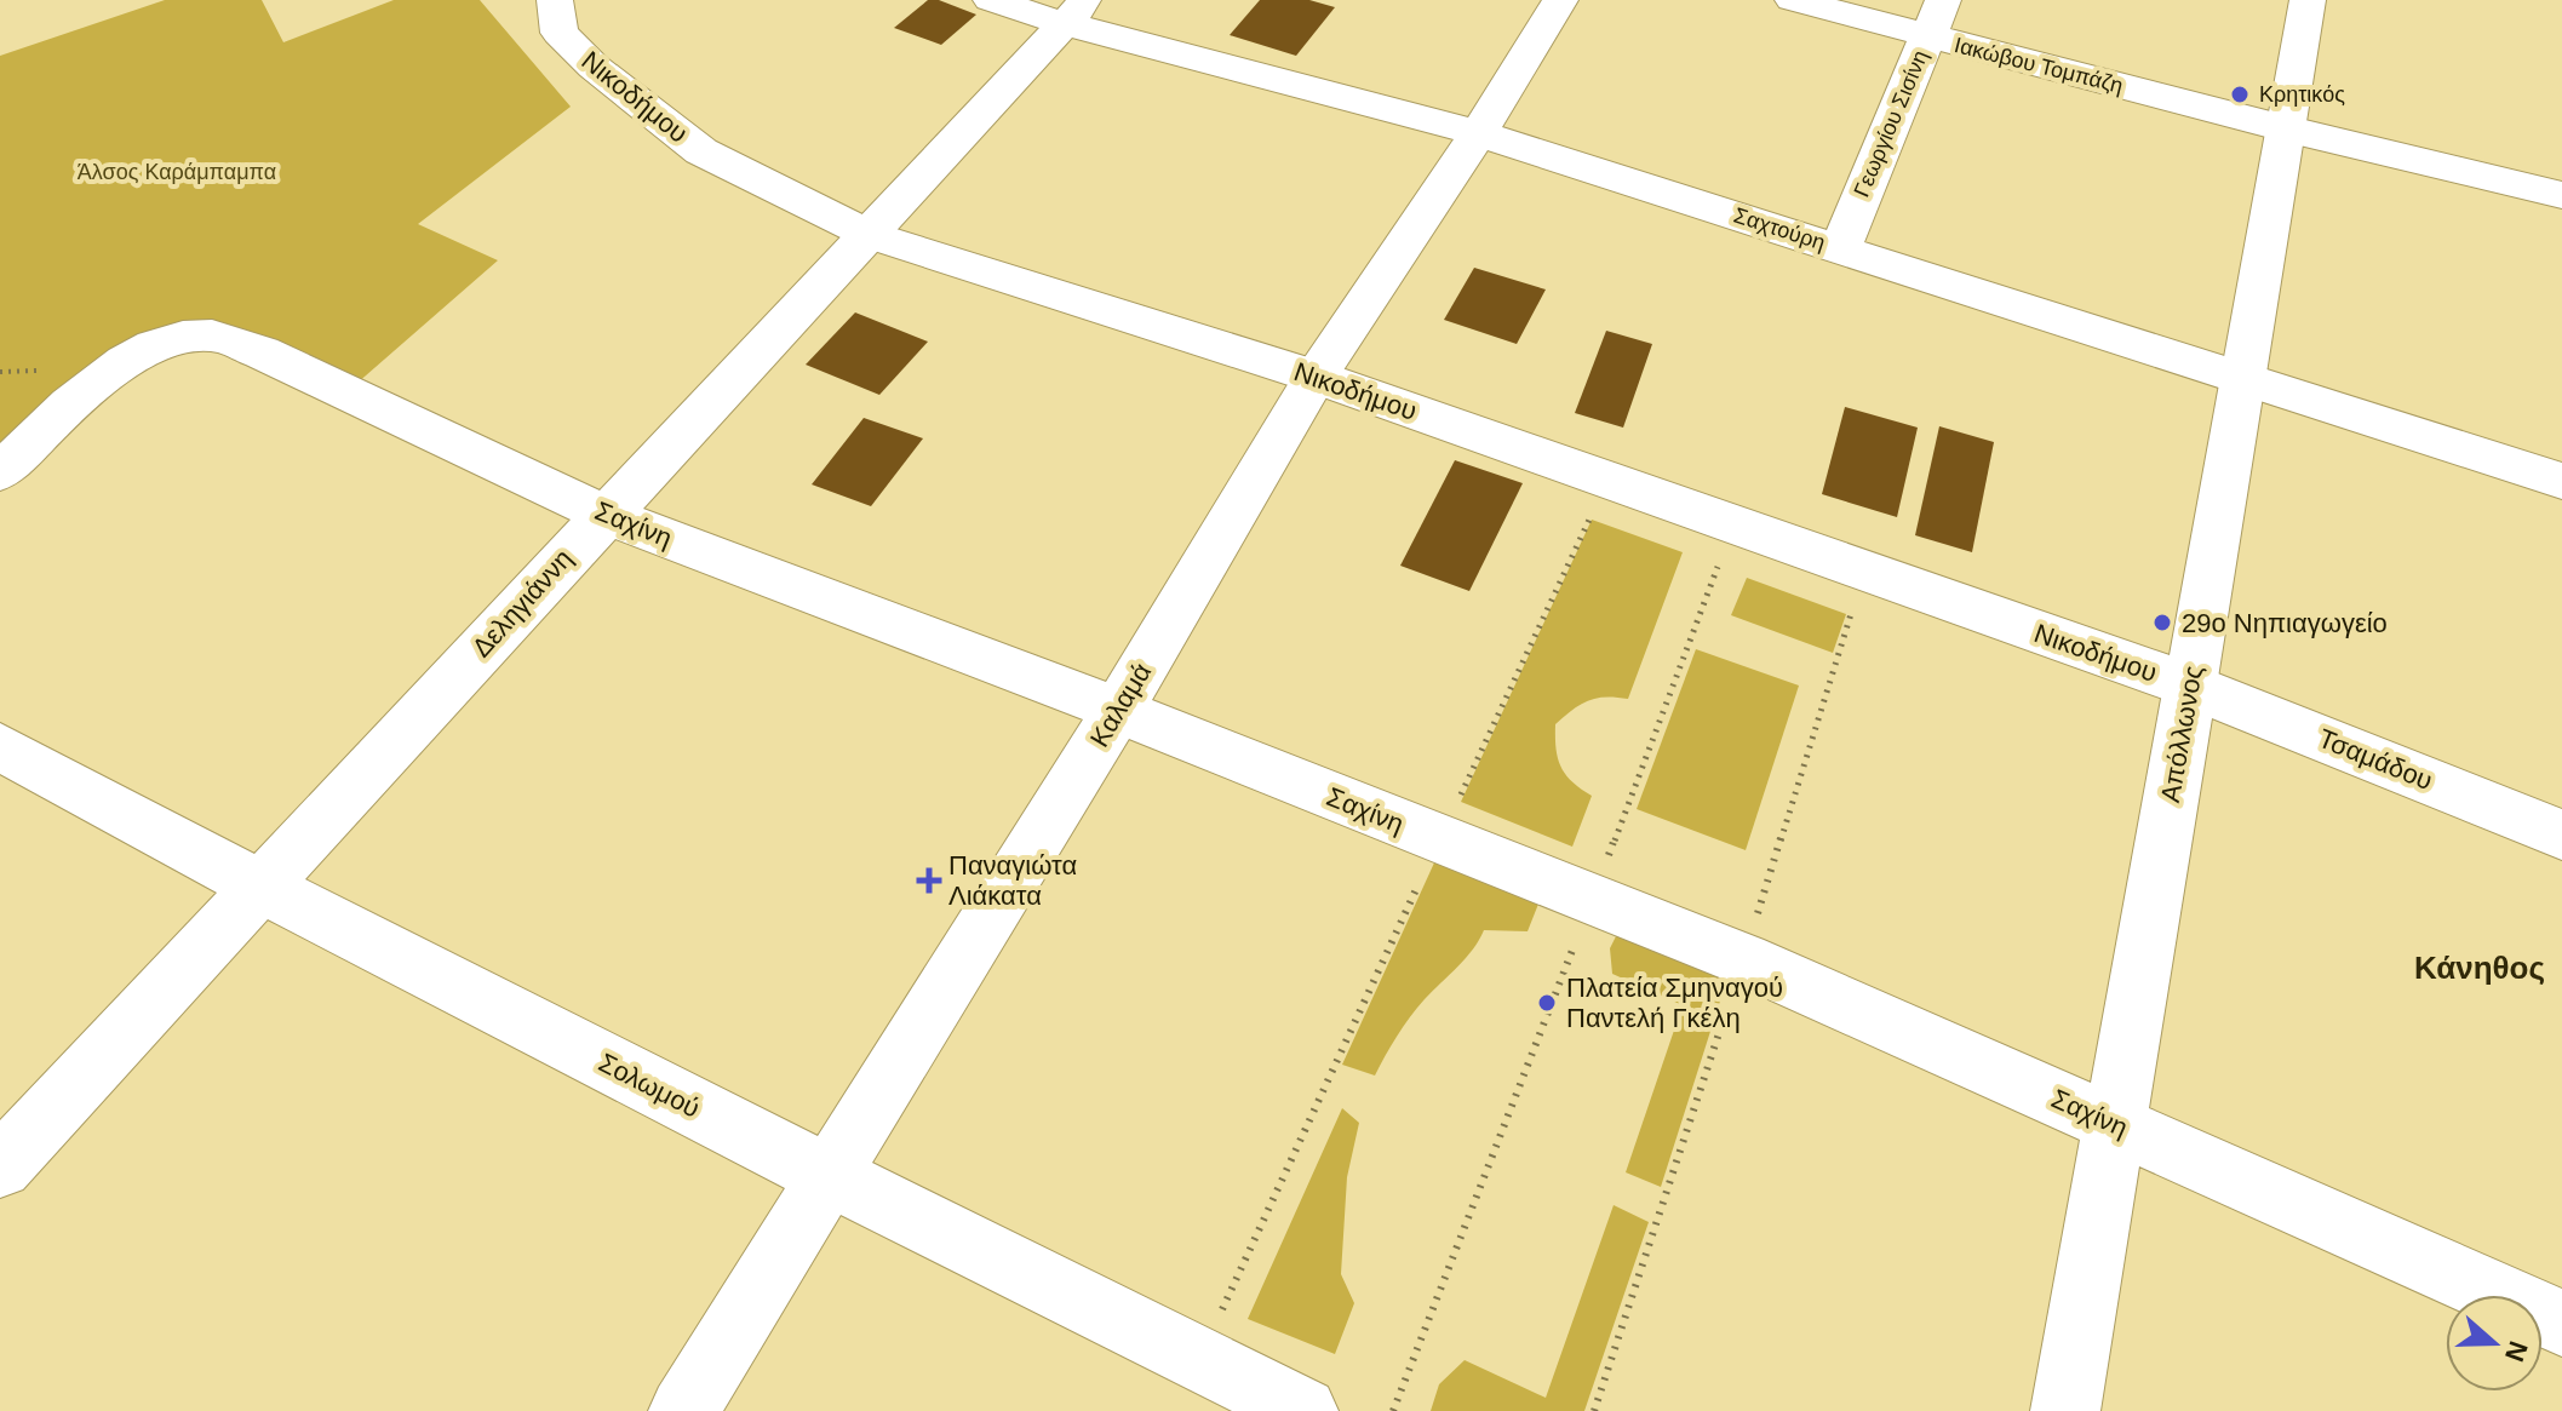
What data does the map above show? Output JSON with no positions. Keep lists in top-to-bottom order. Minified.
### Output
{"streets":{"street":["Ιακώβου Τομπάζη","Νικοδήμου","Γεωργίου Σισίνη","Σαχτούρη","Σαχίνη","Δεληγιάννη","Καλαμά","Απόλλωνος","Τσαμάδου","Σολωμού"]},"crossings":[["Ιακώβου Τομπάζη","Γεωργίου Σισίνη"],["Ιακώβου Τομπάζη","Απόλλωνος"],["Νικοδήμου","Δεληγιάννη"],["Νικοδήμου","Καλαμά"],["Νικοδήμου","Απόλλωνος"],["Νικοδήμου","Τσαμάδου"],["Γεωργίου Σισίνη","Σαχτούρη"],["Σαχτούρη","Δεληγιάννη"],["Σαχτούρη","Καλαμά"],["Σαχτούρη","Απόλλωνος"],["Σαχίνη","Δεληγιάννη"],["Σαχίνη","Καλαμά"],["Σαχίνη","Απόλλωνος"],["Δεληγιάννη","Σολωμού"],["Καλαμά","Σολωμού"],["Απόλλωνος","Τσαμάδου"]],"districts":["Κάνηθος"],"parks":["Άλσος Καράμπαμπα"],"places":{"other":["Κρητικός","29ο Νηπιαγωγείο","Πλατεία Σμηναγού Παντελή Γκέλη"],"health":["Παναγιώτα Λιάκατα"]},"north":"right"}
